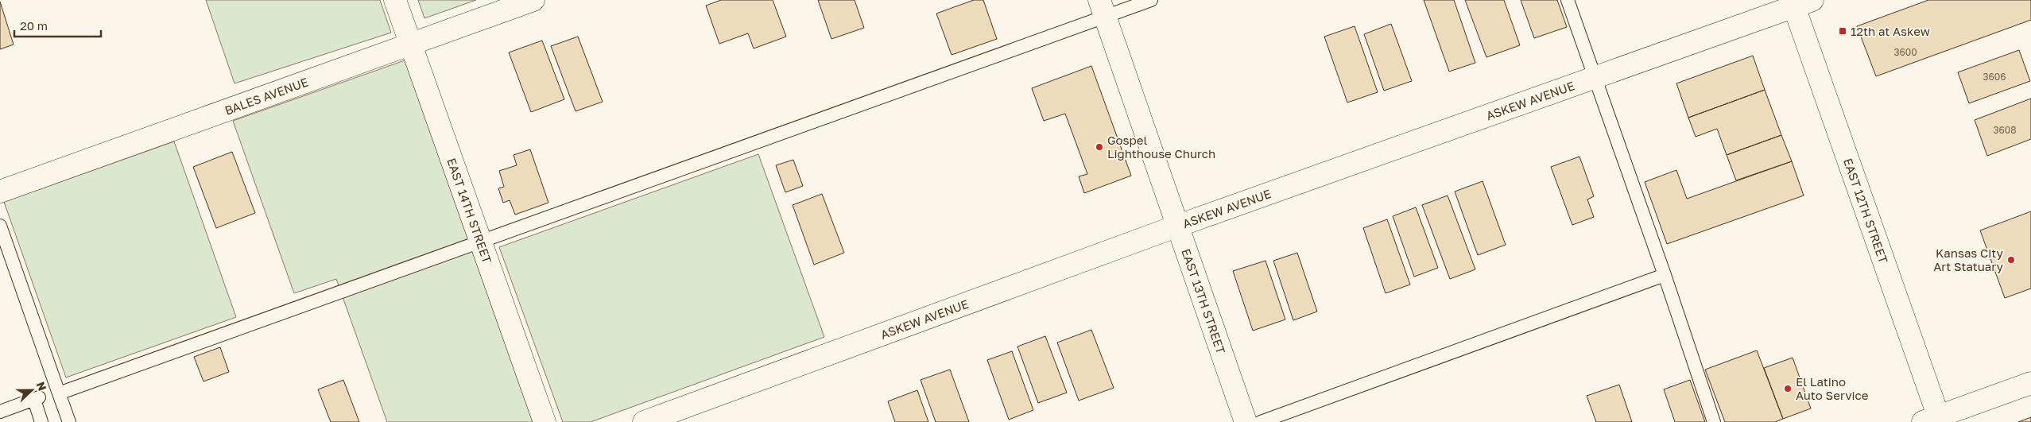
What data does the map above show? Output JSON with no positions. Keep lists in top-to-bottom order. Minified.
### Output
{"streets":{"street":["BALES AVENUE","ASKEW AVENUE","EAST 14TH STREET","EAST 12TH STREET","EAST 13TH STREET"]},"crossings":[["BALES AVENUE","EAST 14TH STREET"],["ASKEW AVENUE","EAST 12TH STREET"],["ASKEW AVENUE","EAST 13TH STREET"]],"places":{"transit":["12th at Askew"],"other":["Gospel Lighthouse Church","Kansas City Art Statuary","El Latino Auto Service"]},"house_numbers":["3600","3606","3608"],"scale_bar":"20 m","north":"right"}
